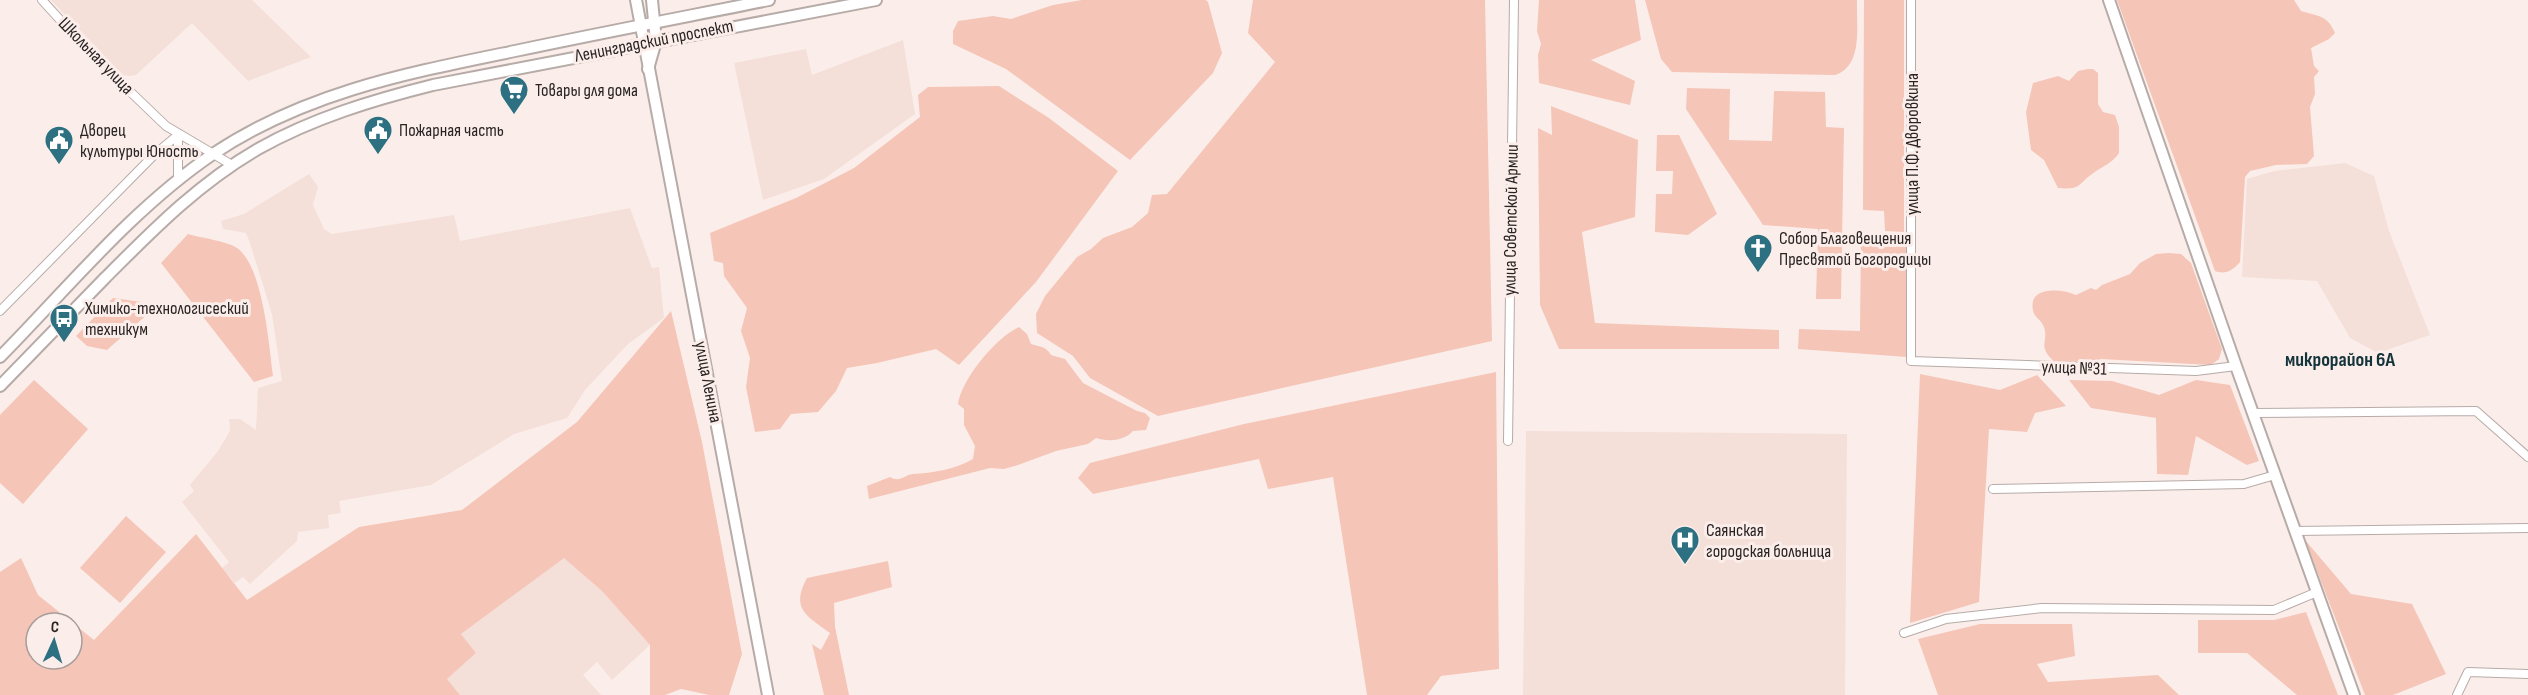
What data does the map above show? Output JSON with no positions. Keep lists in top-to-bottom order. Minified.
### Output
{"streets":{"main road":["Ленинградский проспект","улица Ленина"],"street":["Школьная улица","улица П.Ф. Дворовкина","улица Советской Армии","улица №31"]},"crossings":[["Ленинградский проспект","Школьная улица"],["Ленинградский проспект","улица Ленина"],["улица П.Ф. Дворовкина","улица №31"]],"districts":["микрорайон 6А"],"places":{"supermarket":["Товары для дома"],"public building":["Пожарная часть","Дворец культуры Юность"],"church":["Собор Благовещения Пресвятой Богородицы"],"bus stop":["Химико-технологисеский техникум"],"hospital":["Саянская городская больница"]},"north":"top"}
